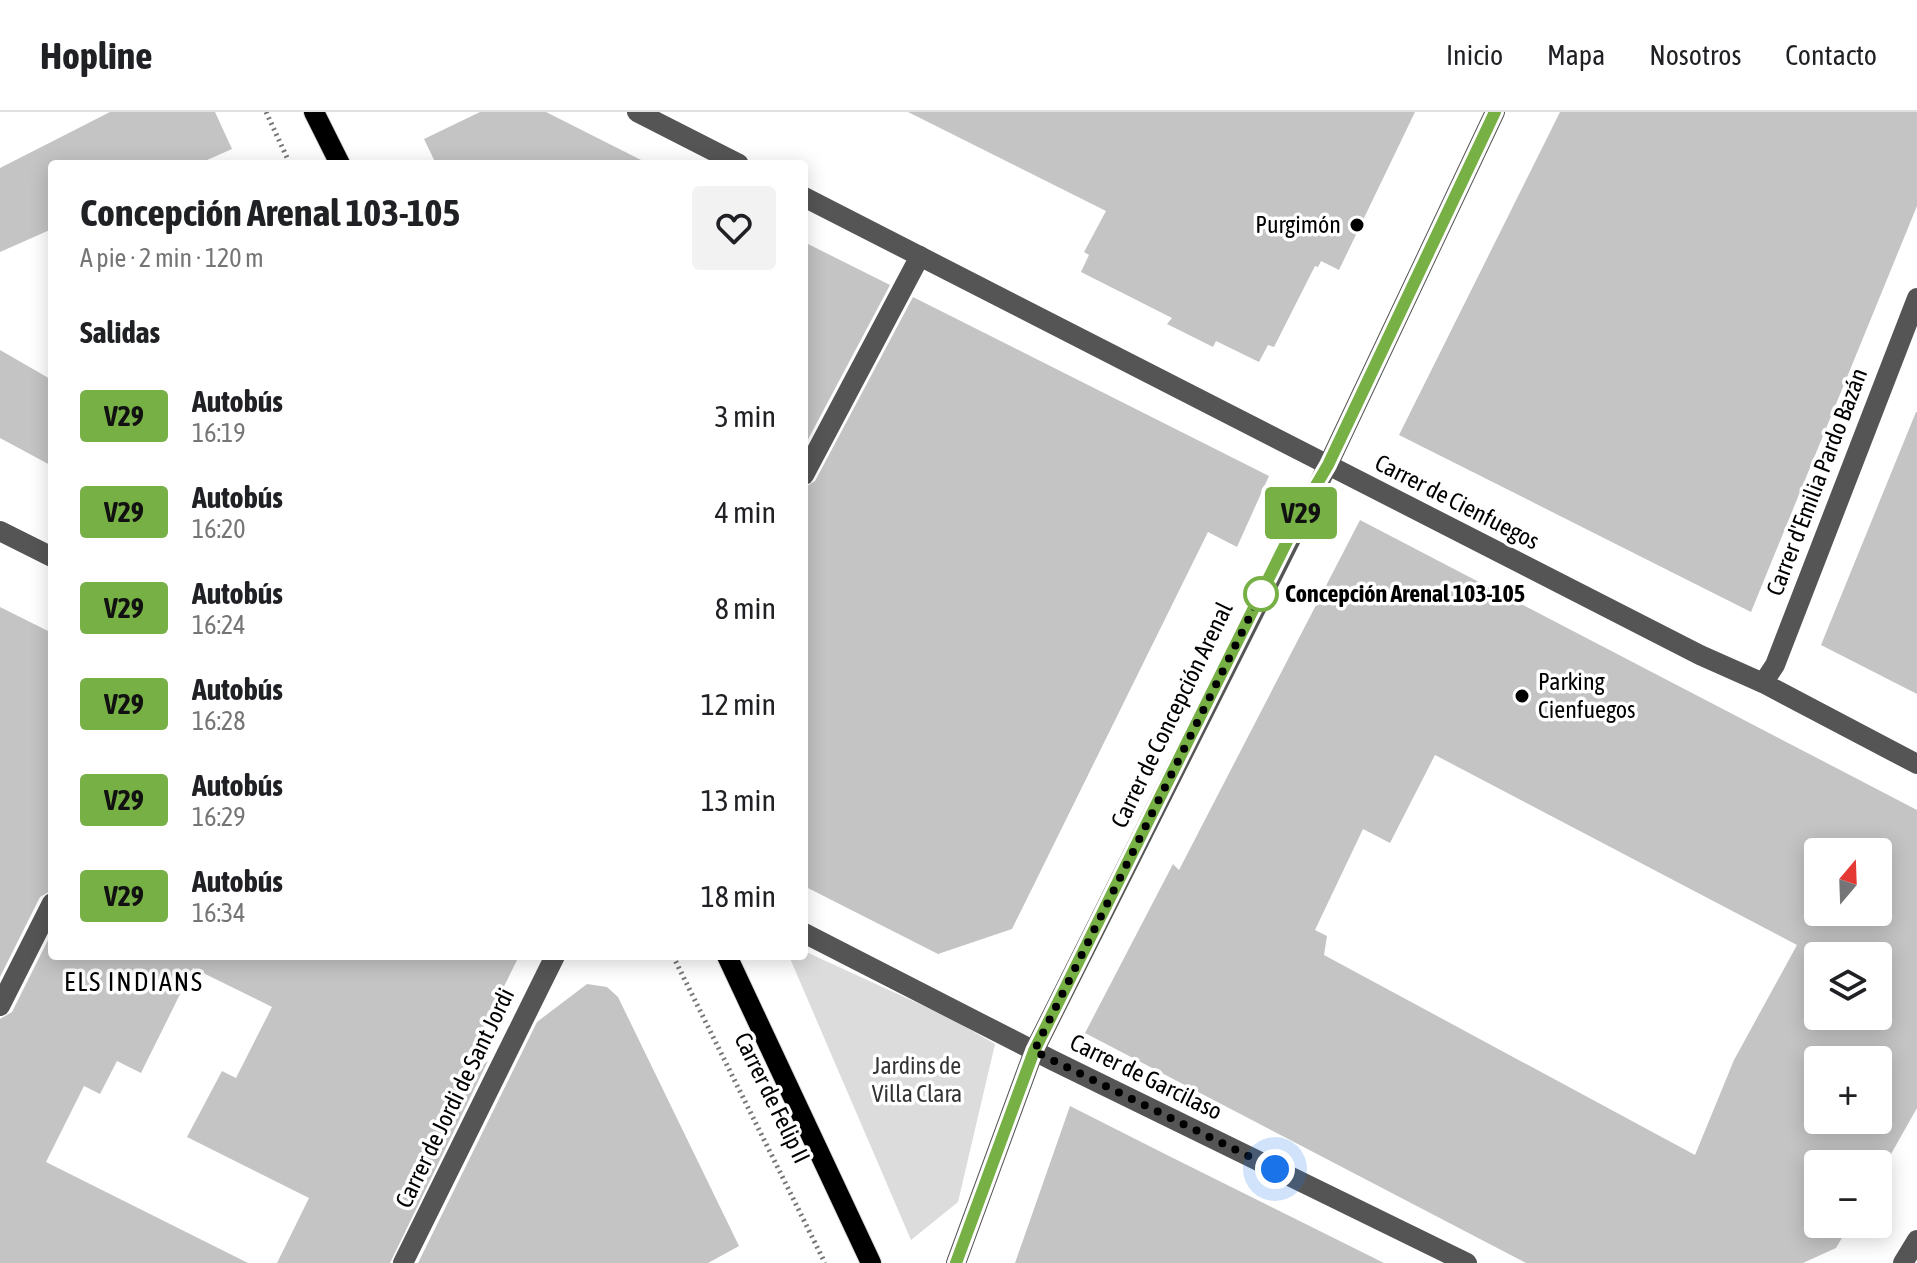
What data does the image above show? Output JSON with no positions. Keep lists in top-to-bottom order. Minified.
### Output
{"streets":{"main road":["Carrer de Felip II"],"street":["Carrer d'Emilia Pardo Bazán","Carrer de Cienfuegos","Carrer de Concepción Arenal","Carrer de Garcilaso","Carrer de Jordi de Sant Jordi"]},"crossings":[["Carrer d'Emilia Pardo Bazán","Carrer de Cienfuegos"],["Carrer de Cienfuegos","Carrer de Concepción Arenal"],["Carrer de Concepción Arenal","Carrer de Garcilaso"]],"districts":["ELS INDIANS"],"parks":["Jardins de Villa Clara"],"places":["Purgimón","Concepción Arenal 103-105","Parking Cienfuegos"],"lines":["bus line V29"],"north":"top","page":{"header":"Hopline","nav":["Inicio","Mapa","Nosotros","Contacto"],"on_map":"V29","heading":[["Concepción Arenal 103-105","A pie · 2 min · 120 m"],"Salidas"],"list":[{"mark":"V29","name":"Autobús","note":"16:19","value":"3 min"},{"mark":"V29","name":"Autobús","note":"16:20","value":"4 min"},{"mark":"V29","name":"Autobús","note":"16:24","value":"8 min"},{"mark":"V29","name":"Autobús","note":"16:28","value":"12 min"},{"mark":"V29","name":"Autobús","note":"16:29","value":"13 min"},{"mark":"V29","name":"Autobús","note":"16:34","value":"18 min"}],"map_buttons":["+","−"]}}
